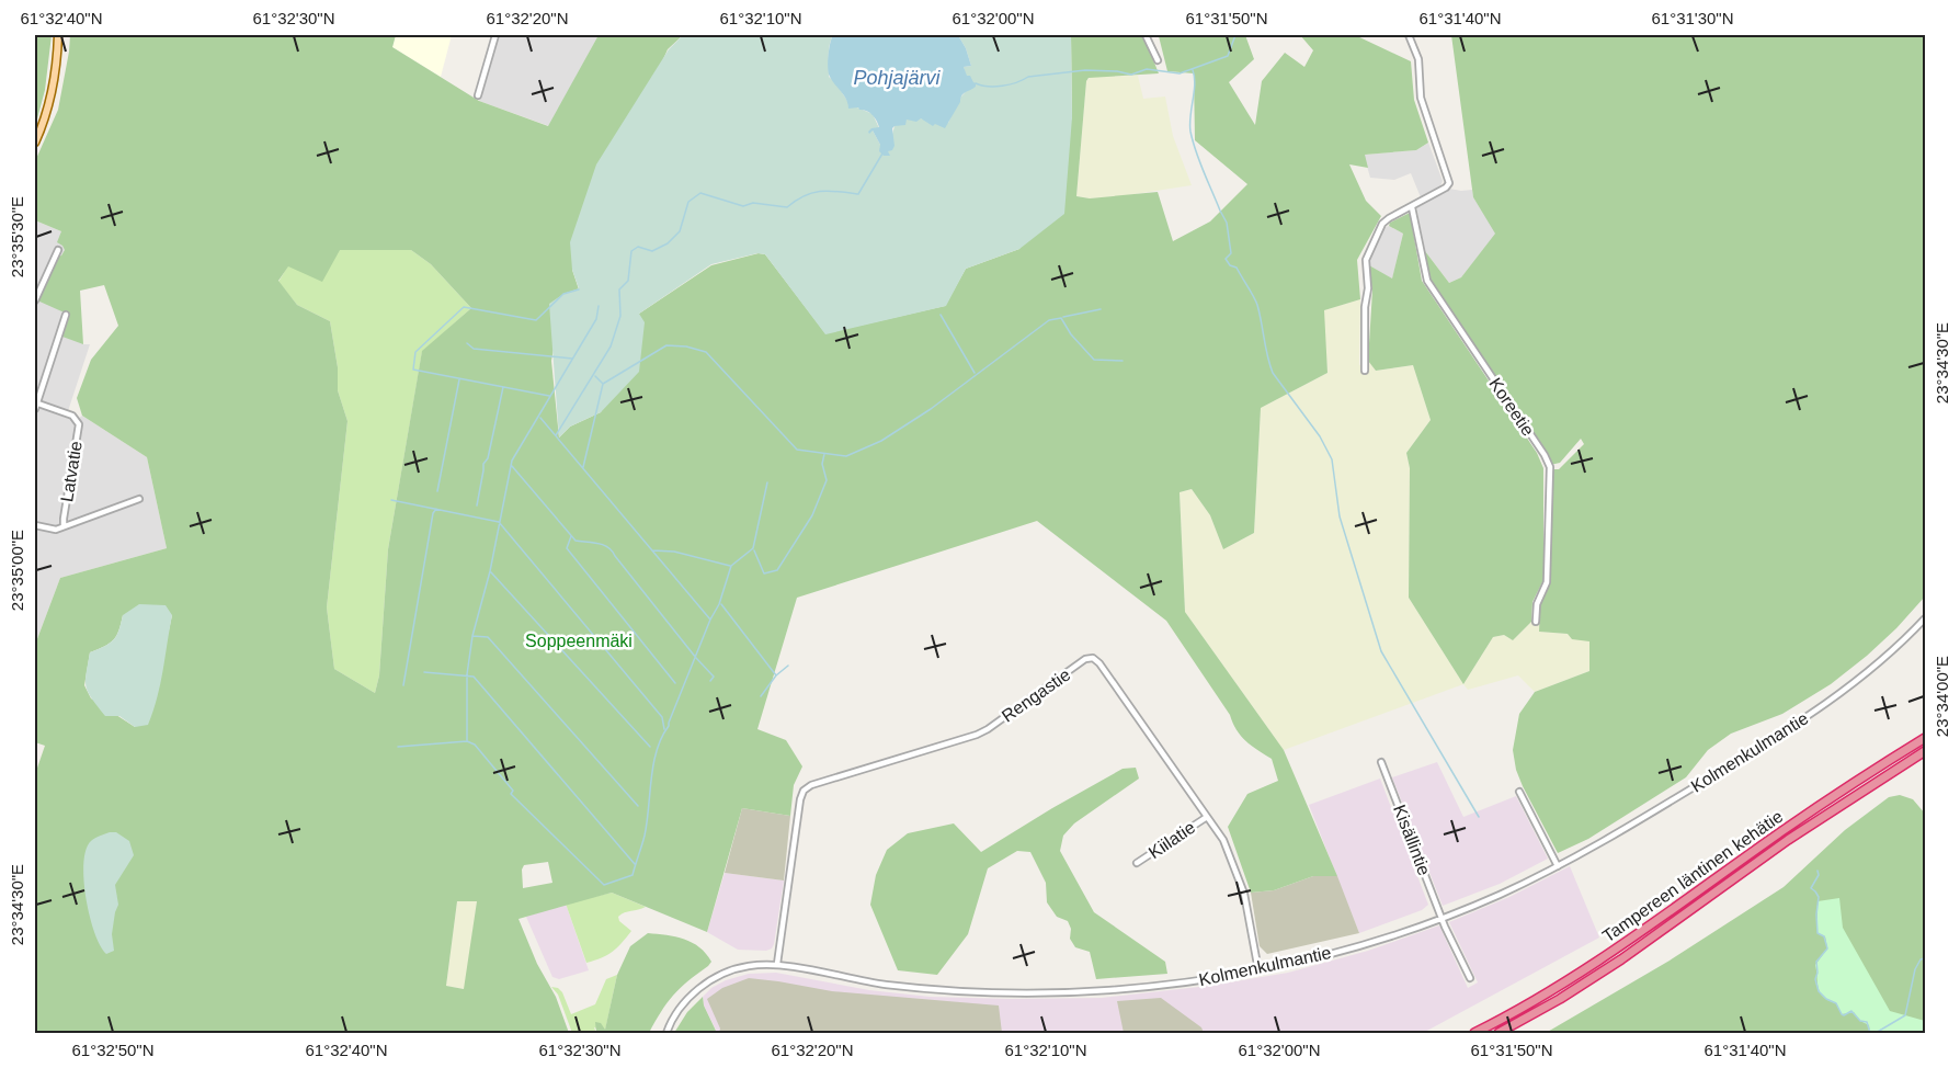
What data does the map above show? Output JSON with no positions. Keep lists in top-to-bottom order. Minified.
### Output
{"streets":{"highway":["Tampereen läntinen kehätie"],"street":["Koreetie","Latvatie","Rengastie","Kolmenkulmantie","Kiilatie","Kisällintie"]},"crossings":[["Rengastie","Kolmenkulmantie"],["Rengastie","Kiilatie"],["Kolmenkulmantie","Kisällintie"]],"water":["Pohjajärvi"],"parks":["Soppeenmäki"],"coordinates":["61°32'40\"N","61°32'30\"N","61°32'20\"N","61°32'10\"N","61°32'00\"N","61°31'50\"N","61°31'40\"N","61°31'30\"N","23°35'30\"E","23°34'30\"E","23°35'00\"E","23°34'00\"E","61°32'50\"N"]}
